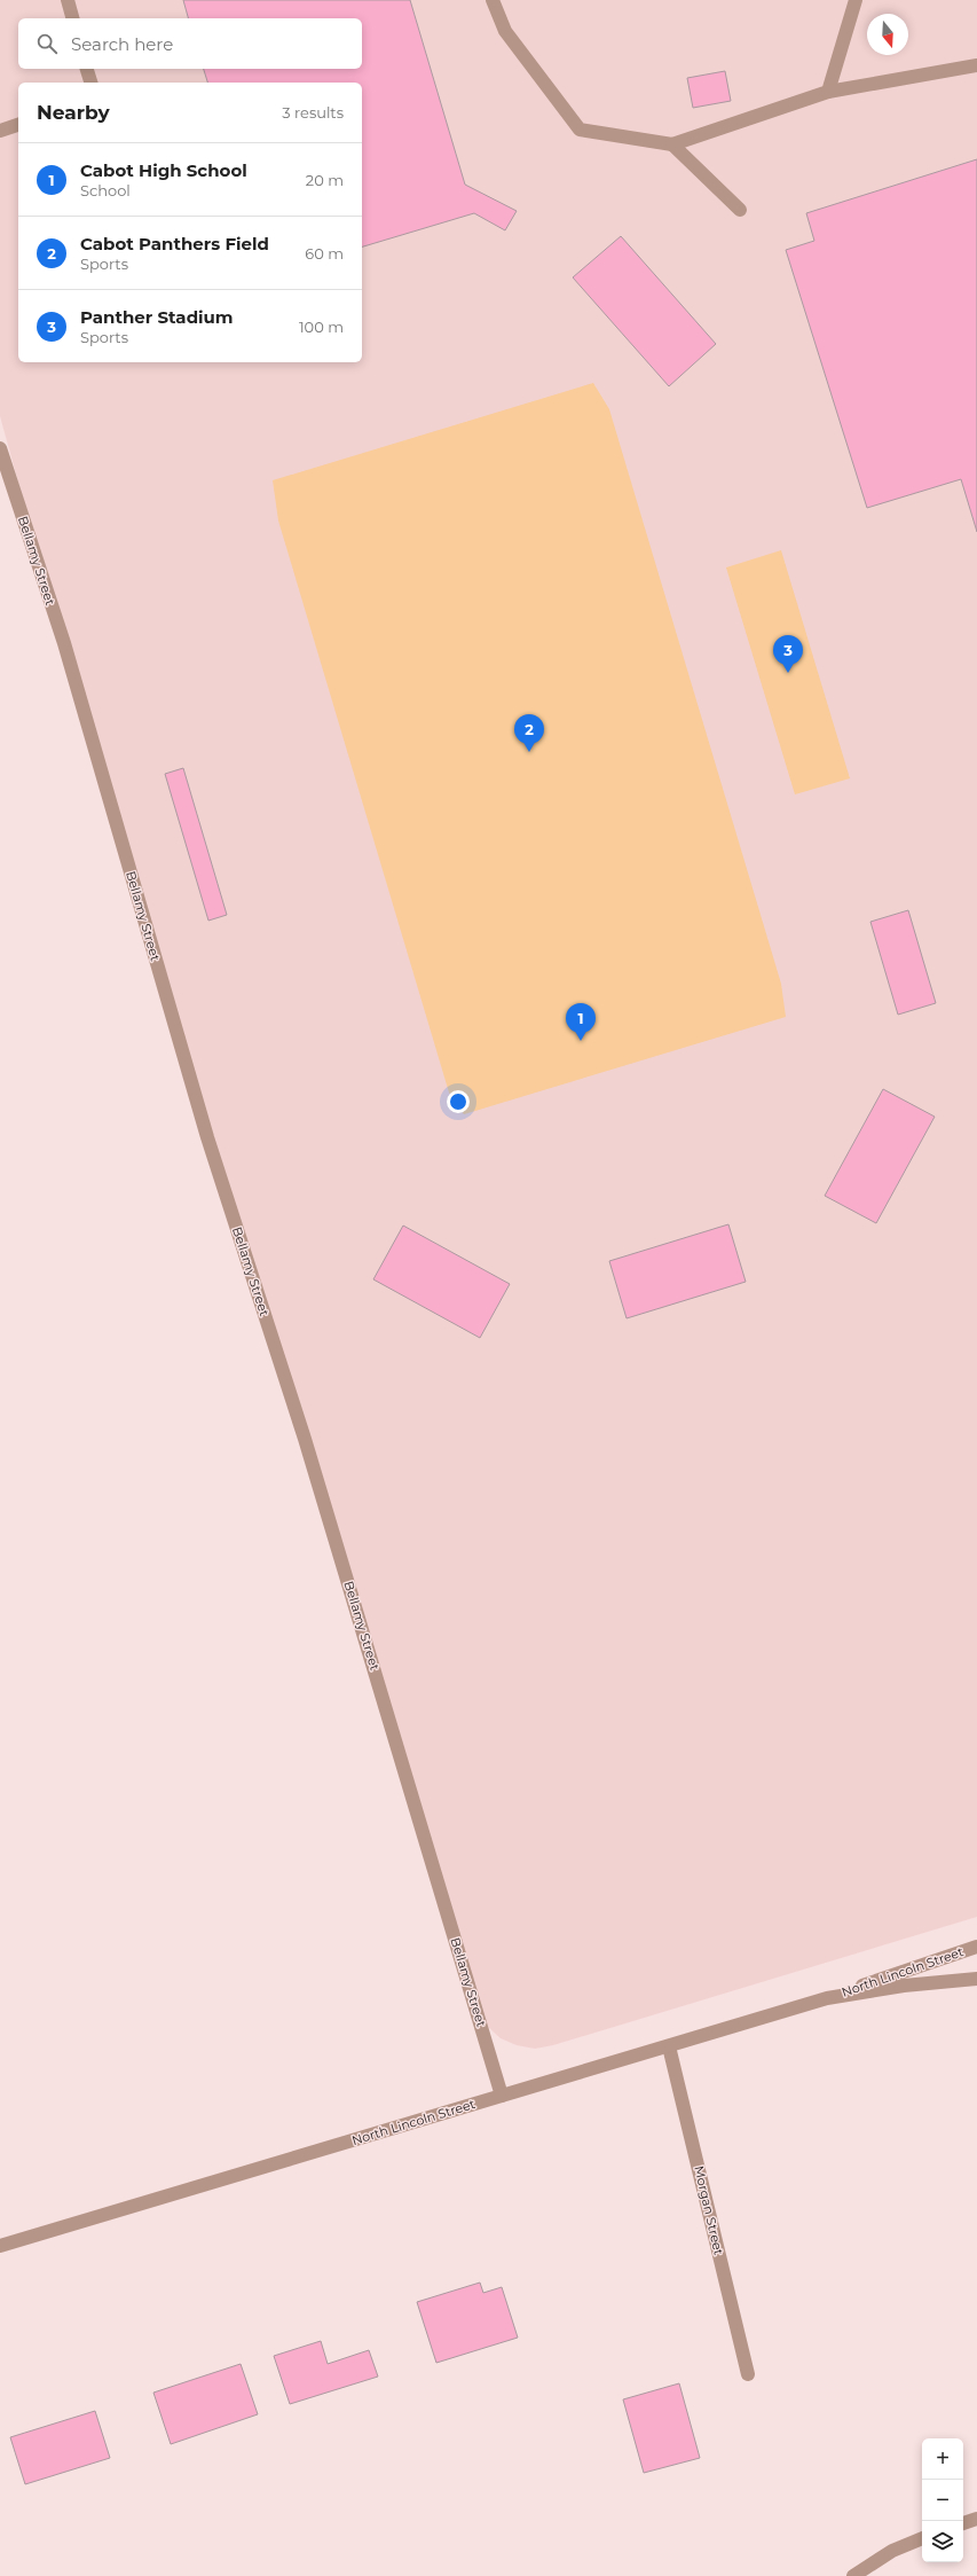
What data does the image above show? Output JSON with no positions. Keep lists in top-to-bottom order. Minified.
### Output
{"streets":{"street":["Bellamy Street","North Lincoln Street","Morgan Street"]},"crossings":[["Bellamy Street","North Lincoln Street"],["North Lincoln Street","Morgan Street"]],"north":"bottom","page":{"search":"Search here","heading":["Nearby","3 results"],"list":[{"mark":"1","name":"Cabot High School","note":"School","value":"20 m"},{"mark":"2","name":"Cabot Panthers Field","note":"Sports","value":"60 m"},{"mark":"3","name":"Panther Stadium","note":"Sports","value":"100 m"}],"pins":["3","2","1"],"map_buttons":["+","−"]}}
